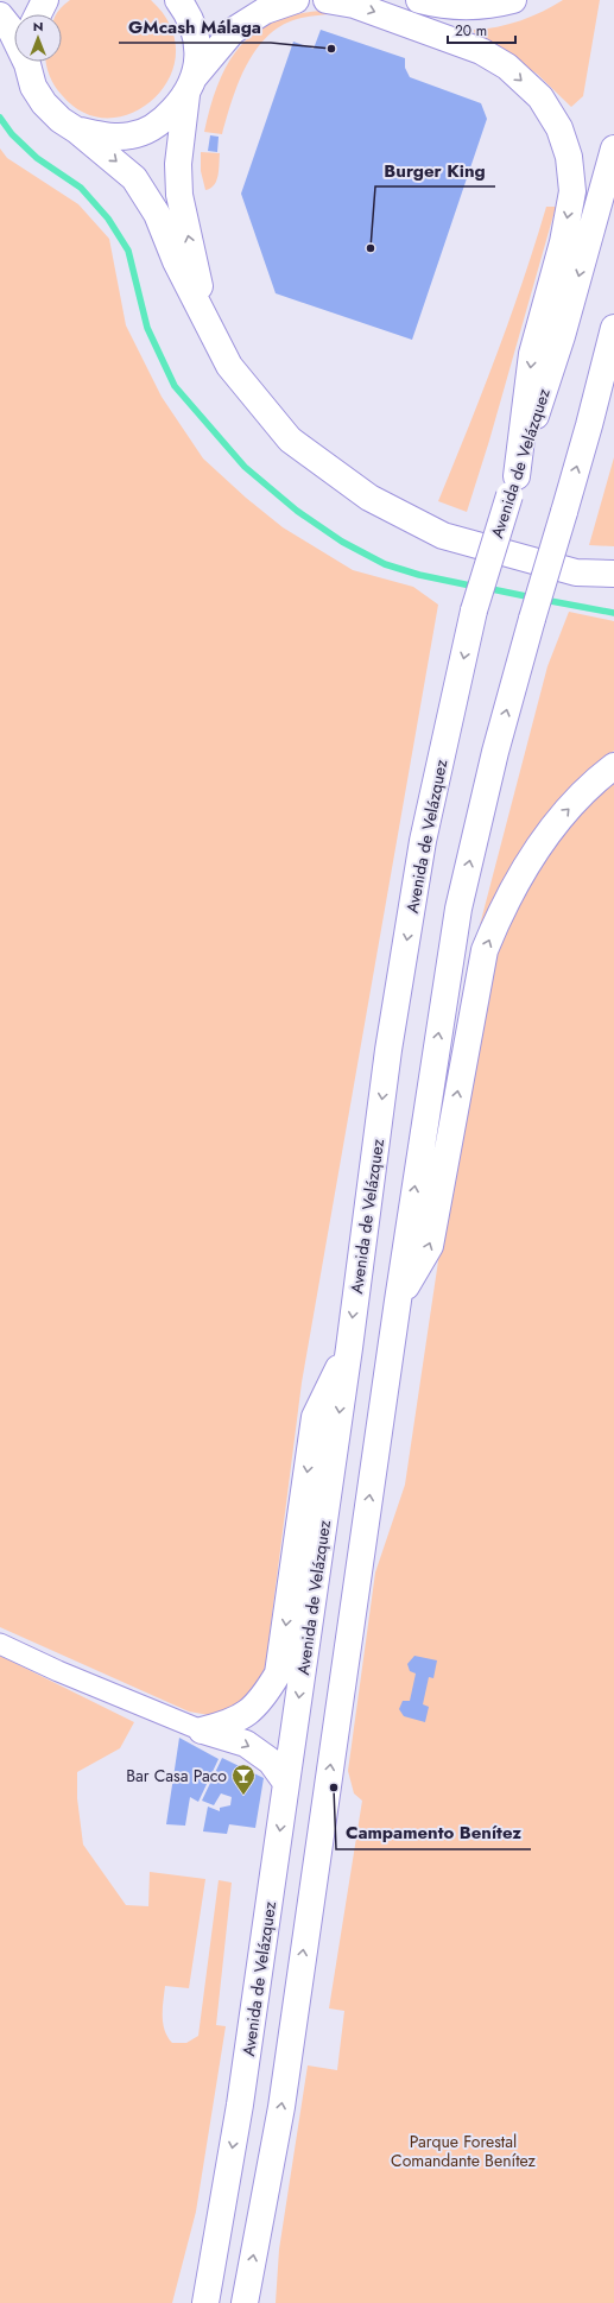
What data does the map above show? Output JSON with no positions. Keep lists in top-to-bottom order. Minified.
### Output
{"streets":{"main road":["Avenida de Velázquez"]},"parks":["Parque Forestal Comandante Benítez"],"places":{"other":["GMcash Málaga","Burger King","Campamento Benítez"],"bar":["Bar Casa Paco"]},"scale_bar":"20 m","north":"top"}
